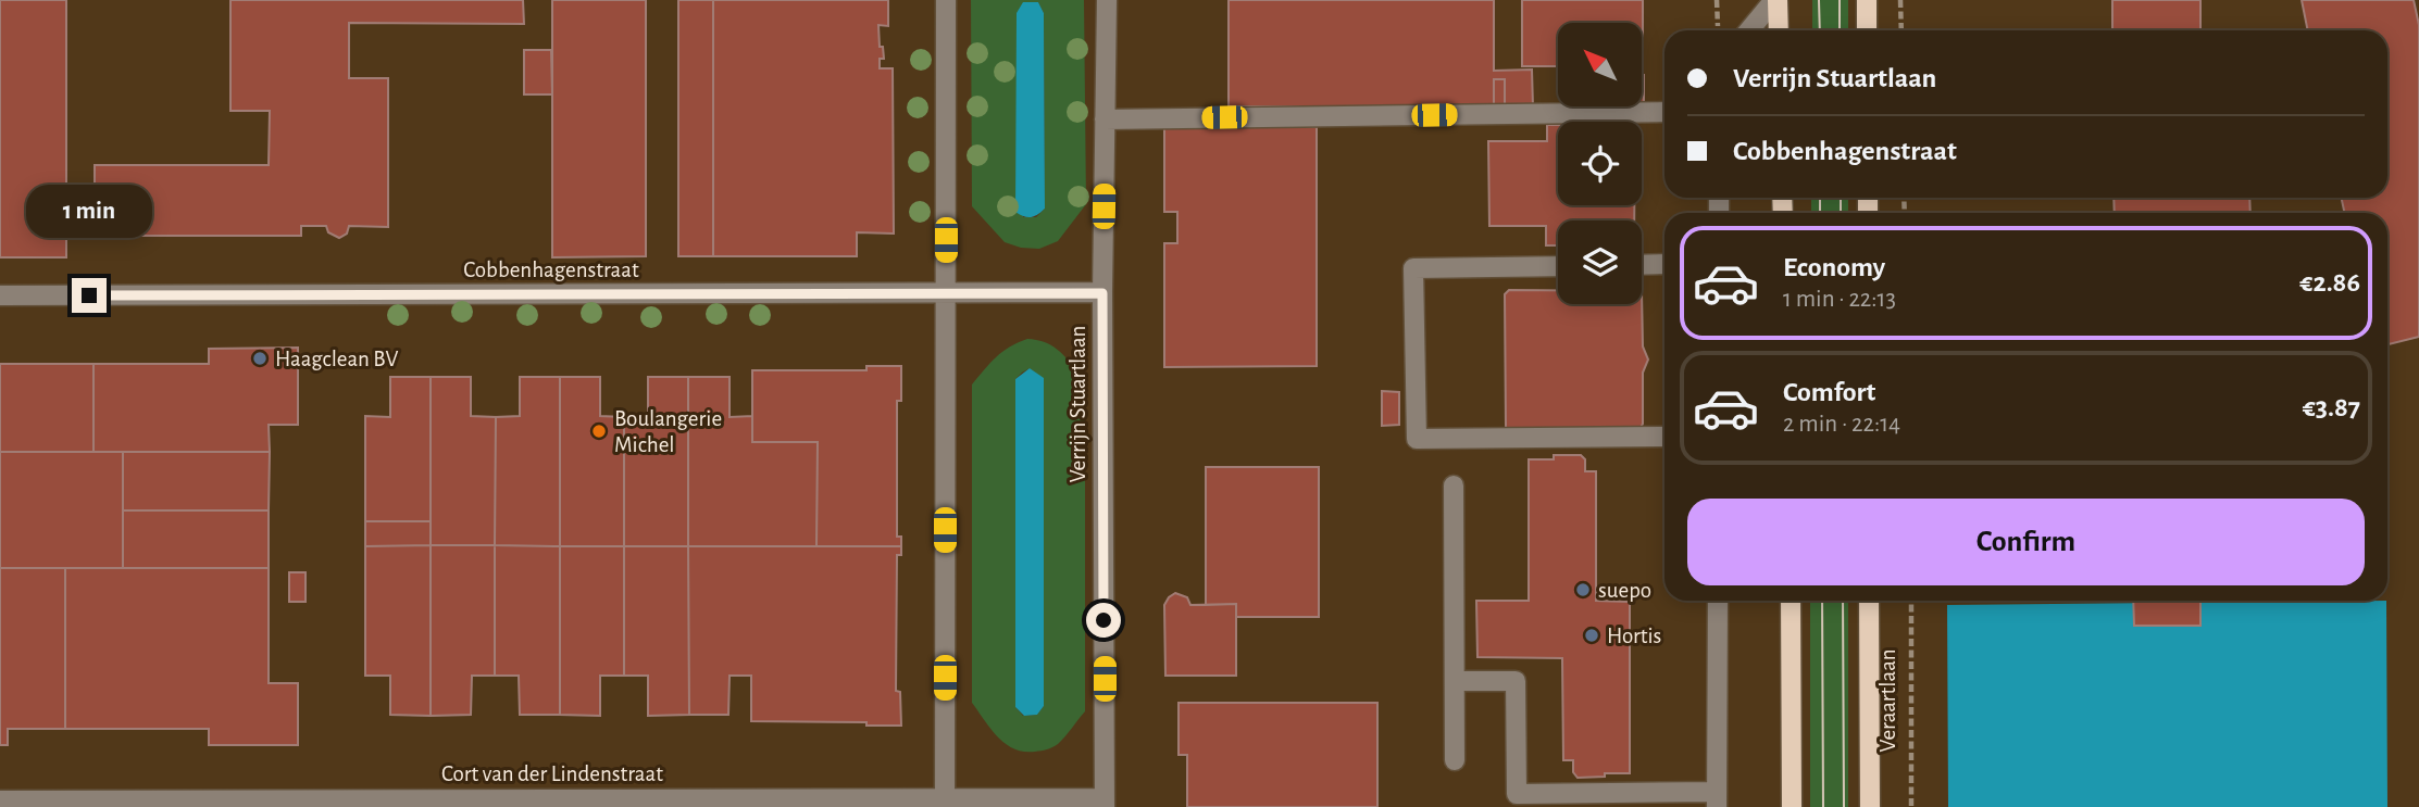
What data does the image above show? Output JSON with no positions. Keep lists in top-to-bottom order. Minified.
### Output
{"streets":{"main road":["Veraartlaan"],"street":["Cobbenhagenstraat","Verrijn Stuartlaan","Cort van der Lindenstraat"]},"crossings":[["Cobbenhagenstraat","Verrijn Stuartlaan"],["Verrijn Stuartlaan","Cort van der Lindenstraat"]],"places":["Haagclean BV","Boulangerie Michel","suepo","Hortis"],"north":"top left","page":{"banner":["Verrijn Stuartlaan","Cobbenhagenstraat"],"bubble":"1 min","list":[{"name":"Economy","note":"1 min · 22:13","value":"€2.86"},{"name":"Comfort","note":"2 min · 22:14","value":"€3.87"}],"buttons":"Confirm"}}
